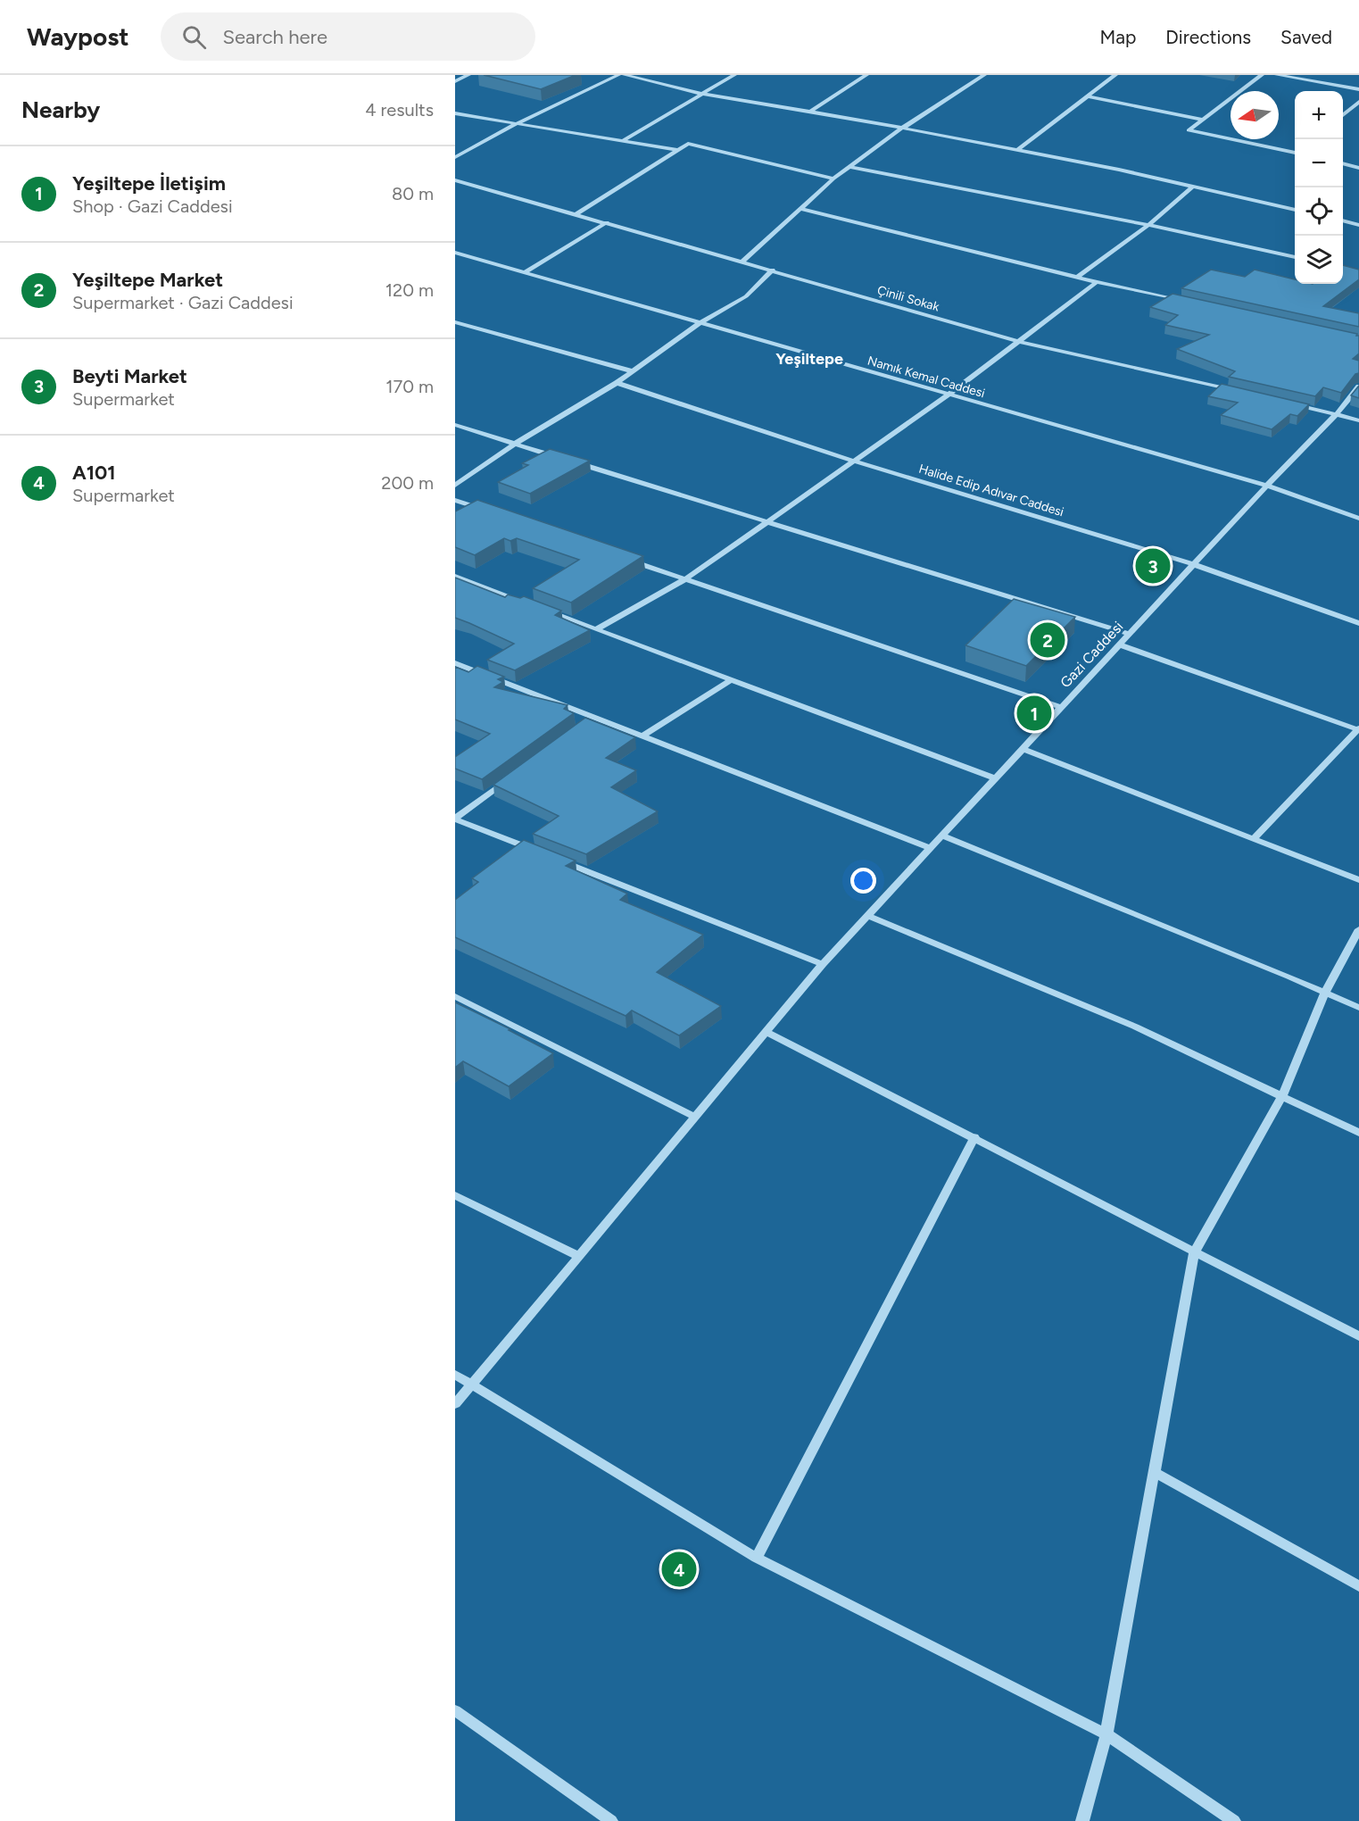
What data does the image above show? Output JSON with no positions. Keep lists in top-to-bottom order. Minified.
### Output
{"streets":{"street":["Çinili Sokak","Namık Kemal Caddesi","Halide Edip Adıvar Caddesi","Gazi Caddesi"]},"crossings":[["Namık Kemal Caddesi","Gazi Caddesi"],["Halide Edip Adıvar Caddesi","Gazi Caddesi"]],"districts":["Yeşiltepe"],"north":"left","page":{"header":"Waypost","search":"Search here","nav":["Map","Directions","Saved"],"heading":["Nearby","4 results"],"map_buttons":["+","−"],"list":[{"mark":"1","name":"Yeşiltepe İletişim","note":"Shop · Gazi Caddesi","value":"80 m"},{"mark":"2","name":"Yeşiltepe Market","note":"Supermarket · Gazi Caddesi","value":"120 m"},{"mark":"3","name":"Beyti Market","note":"Supermarket","value":"170 m"},{"mark":"4","name":"A101","note":"Supermarket","value":"200 m"}],"pins":["3","2","1","4"]}}
